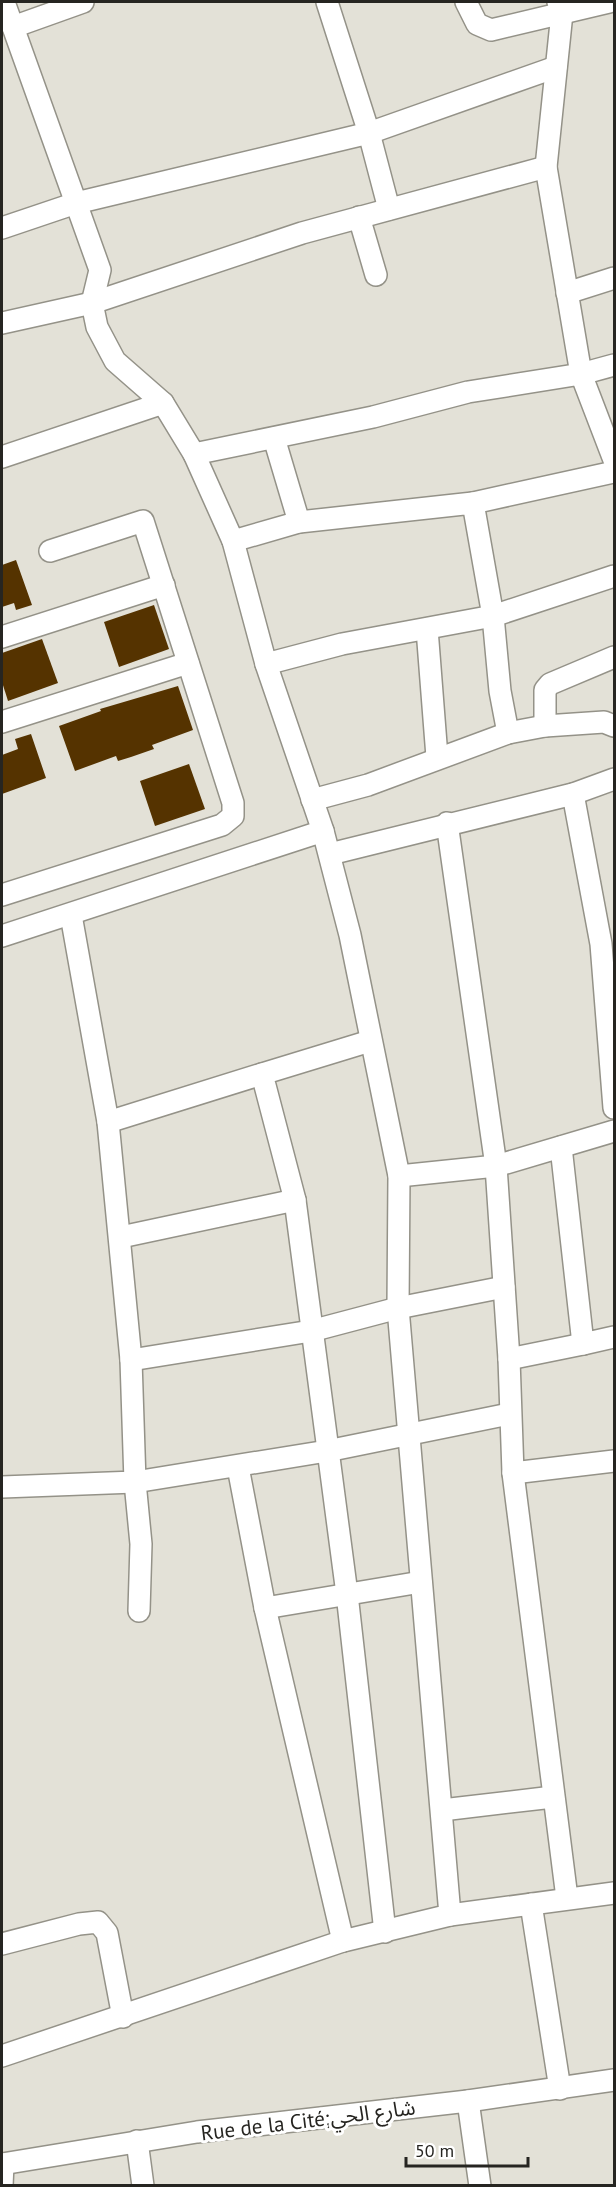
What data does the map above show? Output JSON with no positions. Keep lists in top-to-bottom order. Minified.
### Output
{"streets":{"street":["Rue de la Cité;شارع الحي"]},"scale_bar":"50 m"}
